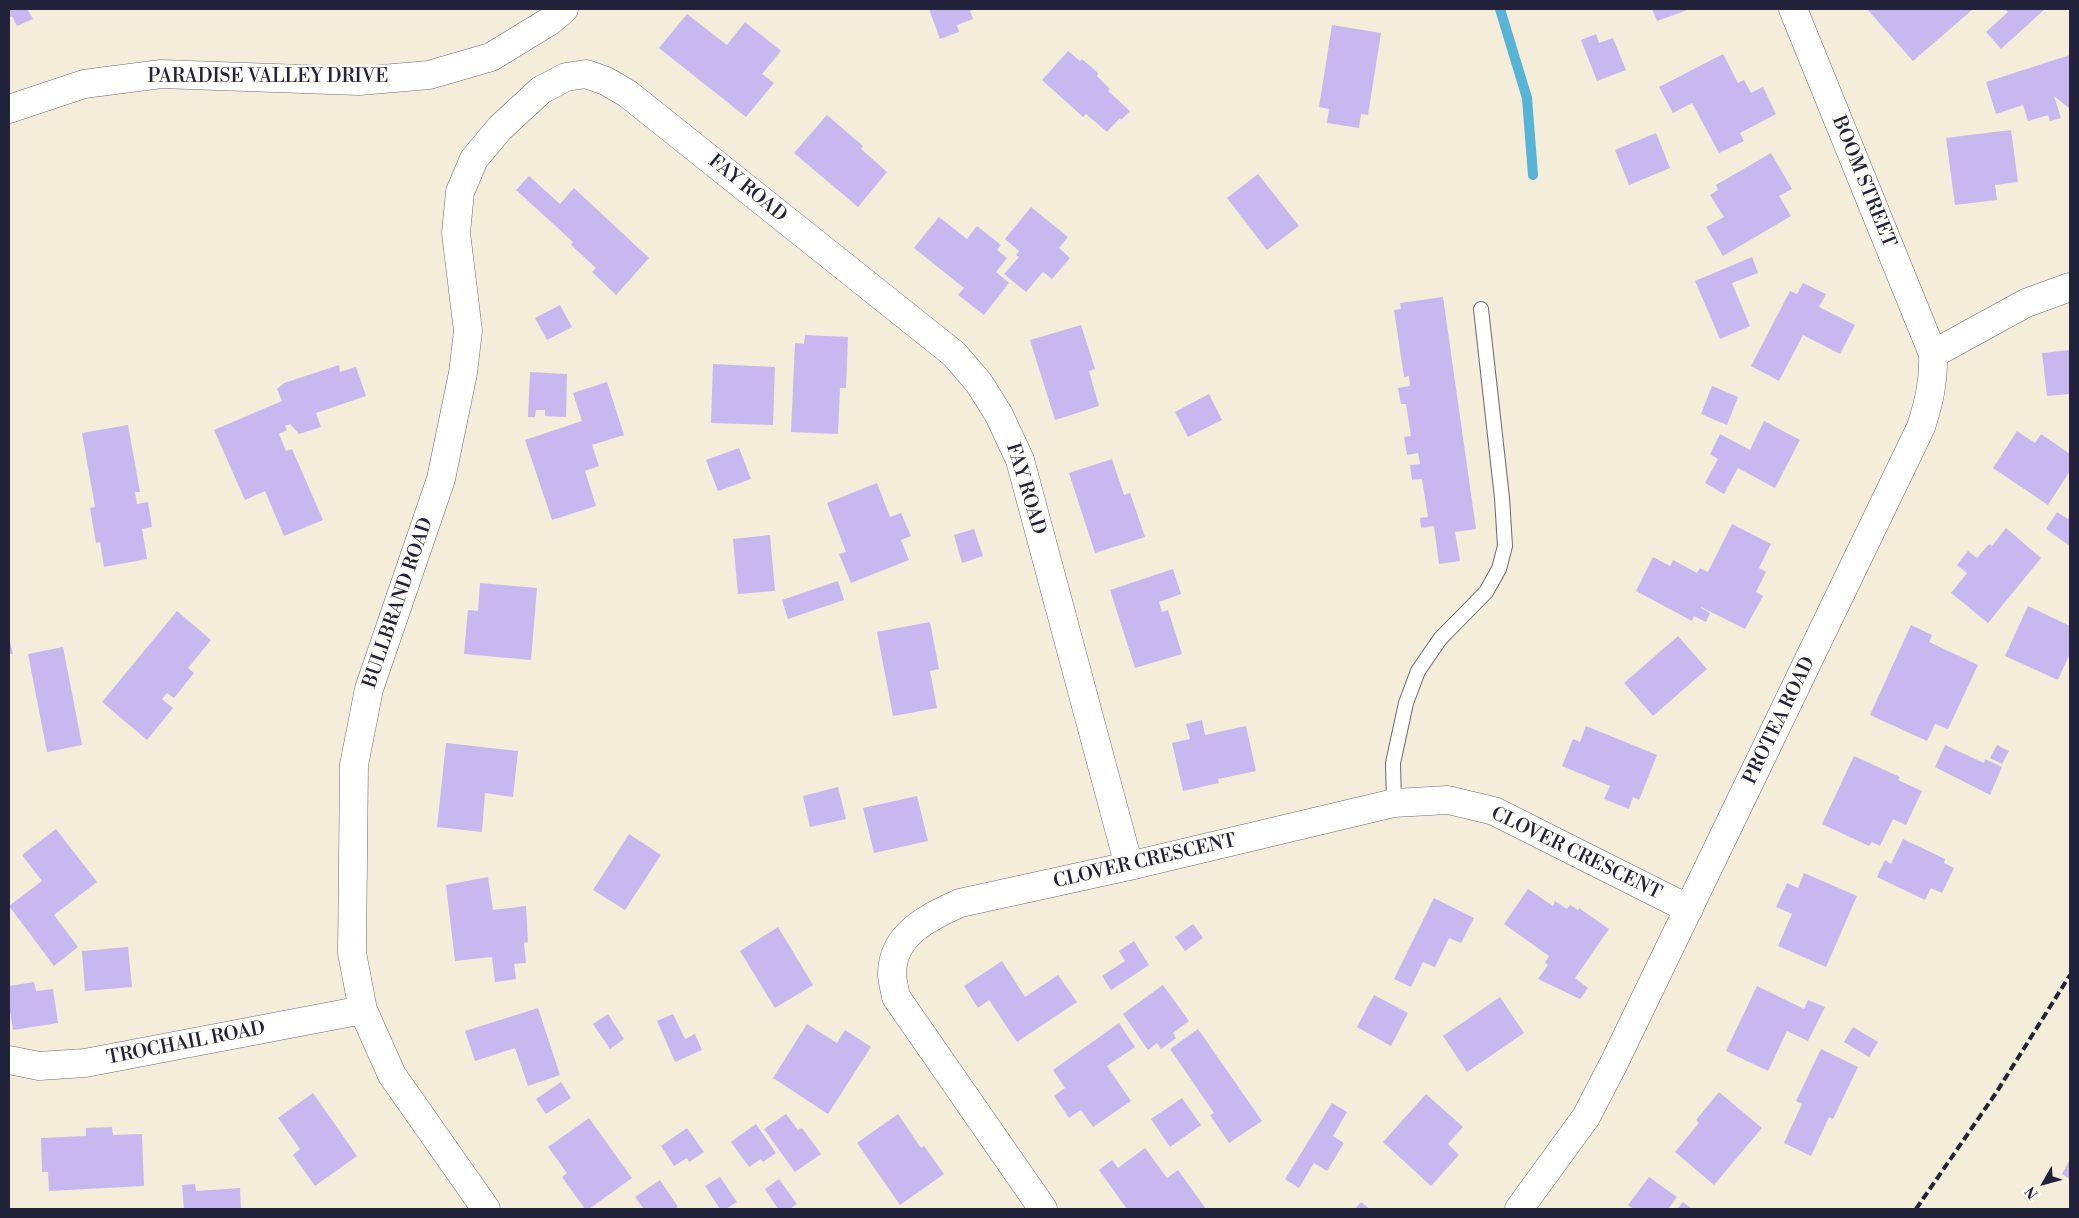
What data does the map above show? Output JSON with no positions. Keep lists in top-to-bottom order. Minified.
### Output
{"streets":{"street":["PARADISE VALLEY DRIVE","BOOM STREET","FAY ROAD","BULLBRAND ROAD","PROTEA ROAD","CLOVER CRESCENT","TROCHAIL ROAD"]},"crossings":[["BOOM STREET","PROTEA ROAD"],["FAY ROAD","BULLBRAND ROAD"],["FAY ROAD","CLOVER CRESCENT"],["BULLBRAND ROAD","TROCHAIL ROAD"],["PROTEA ROAD","CLOVER CRESCENT"]],"north":"bottom left"}
